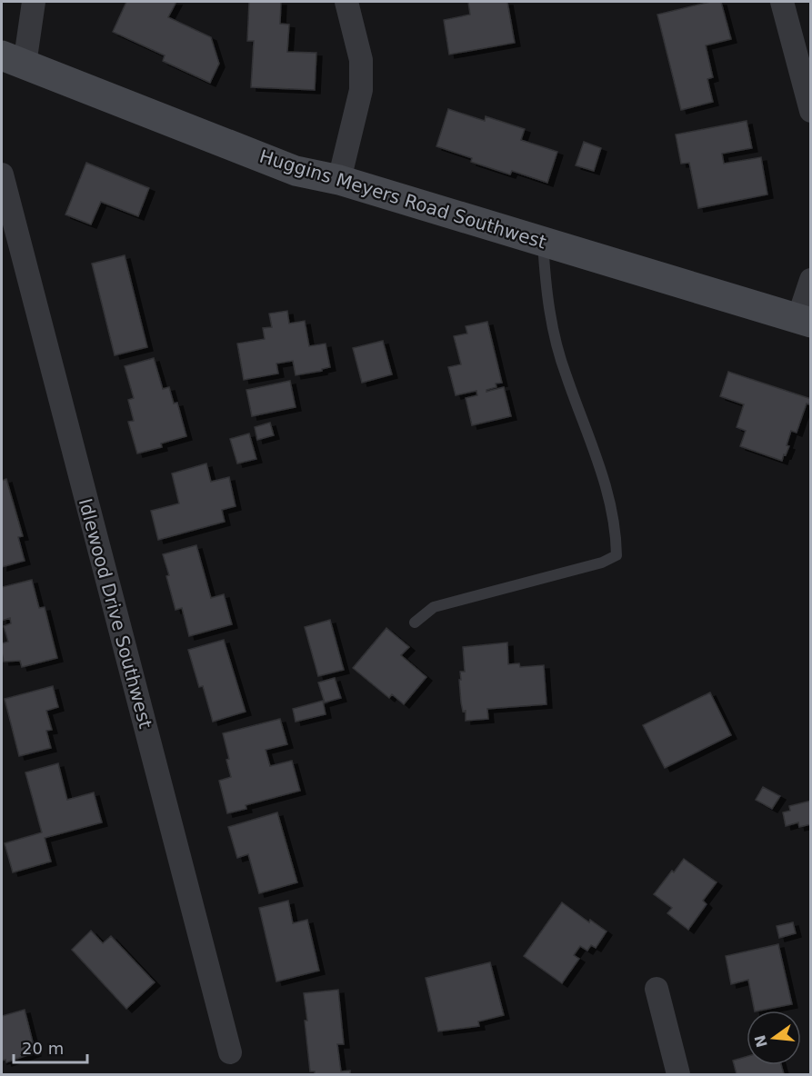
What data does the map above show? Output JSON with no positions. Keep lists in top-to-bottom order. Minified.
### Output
{"streets":{"street":["Huggins Meyers Road Southwest","Idlewood Drive Southwest"]},"scale_bar":"20 m","north":"left"}
